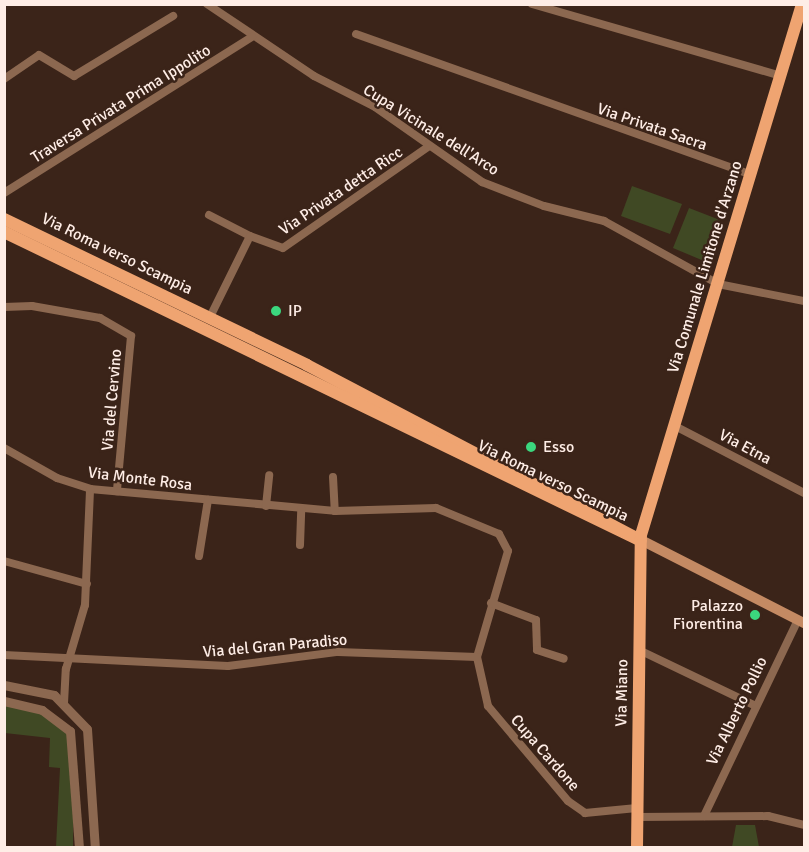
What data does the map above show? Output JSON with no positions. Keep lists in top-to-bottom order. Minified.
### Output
{"streets":{"main road":["Via Roma verso Scampia","Via Comunale Limitone d'Arzano","Via Miano"],"street":["Traversa Privata Prima Ippolito","Via Privata Sacra","Cupa Vicinale dell'Arco","Via Privata detta Ricc","Via del Cervino","Via Etna","Via Monte Rosa","Via del Gran Paradiso","Via Alberto Pollio","Cupa Cardone"]},"crossings":[["Traversa Privata Prima Ippolito","Cupa Vicinale dell'Arco"],["Via Privata Sacra","Via Comunale Limitone d'Arzano"],["Cupa Vicinale dell'Arco","Via Privata detta Ricc"],["Cupa Vicinale dell'Arco","Via Comunale Limitone d'Arzano"],["Via Roma verso Scampia","Via Comunale Limitone d'Arzano"],["Via Roma verso Scampia","Via Miano"],["Via Comunale Limitone d'Arzano","Via Etna"],["Via Comunale Limitone d'Arzano","Via Miano"],["Via del Cervino","Via Monte Rosa"],["Via Monte Rosa","Via del Gran Paradiso"],["Via Monte Rosa","Cupa Cardone"],["Via del Gran Paradiso","Cupa Cardone"],["Via Miano","Cupa Cardone"],["Via Alberto Pollio","Cupa Cardone"]],"places":["IP","Esso","Palazzo Fiorentina"]}
